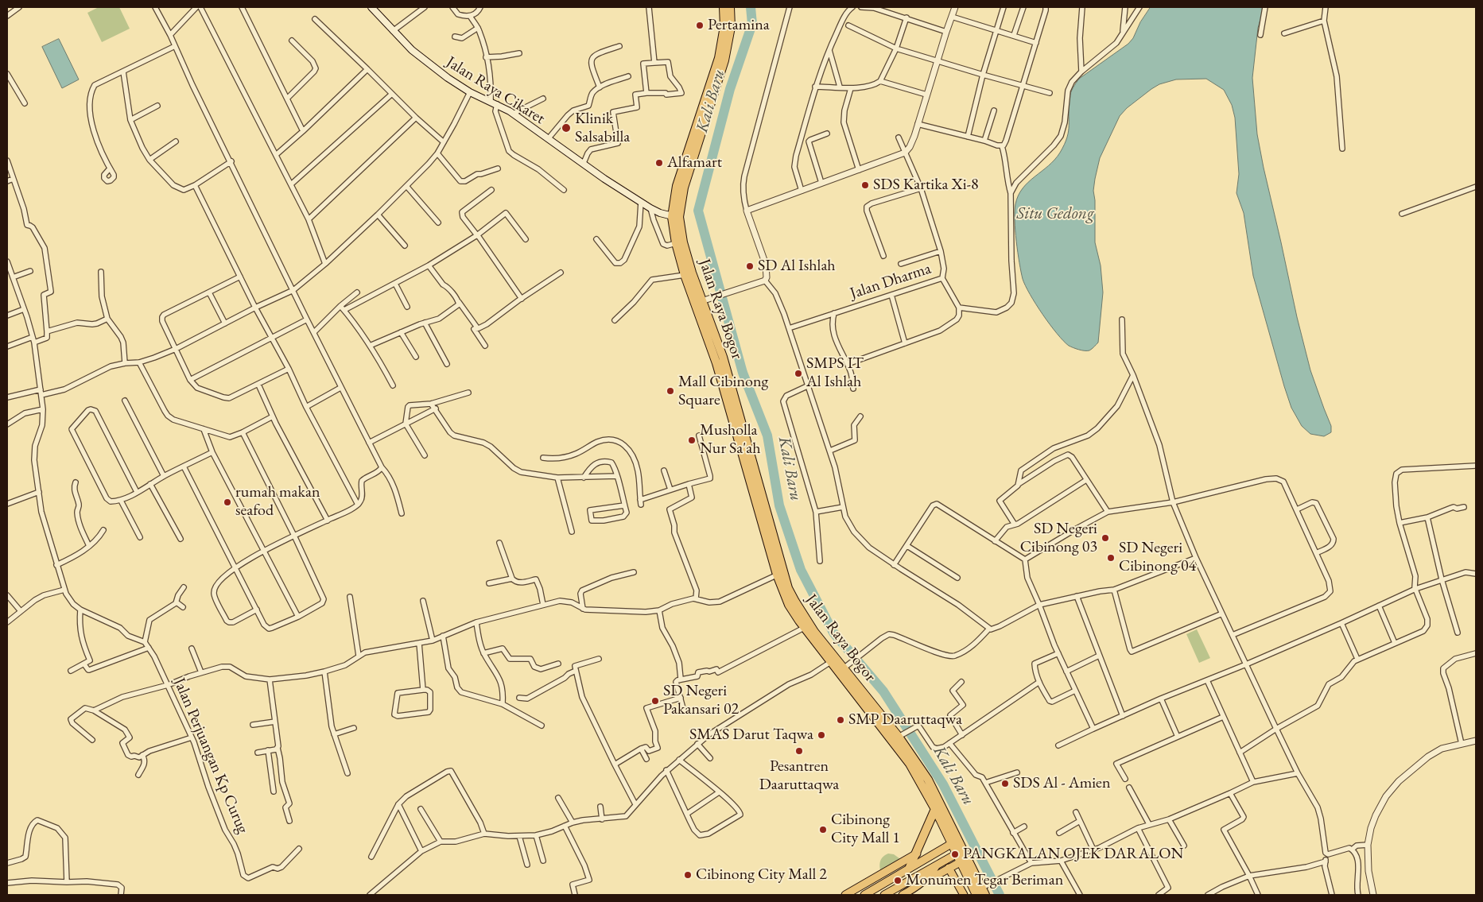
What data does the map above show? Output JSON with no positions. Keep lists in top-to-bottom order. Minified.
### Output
{"streets":{"highway":["Jalan Raya Bogor"],"main road":["Jalan Raya Cikaret"],"street":["Jalan Dharma","Jalan Perjuangan Kp Curug"]},"crossings":[["Jalan Raya Cikaret","Jalan Raya Bogor"]],"water":["Kali Baru","Situ Gedong"],"places":["Pertamina","Klinik Salsabilla","Alfamart","SDS Kartika Xi-8","SD Al Ishlah","SMPS IT Al Ishlah","Mall Cibinong Square","Musholla Nur Sa'ah","rumah makan seafod","SD Negeri Cibinong 03","SD Negeri Cibinong 04","SD Negeri Pakansari 02","SMP Daaruttaqwa","SMAS Darut Taqwa","Pesantren Daaruttaqwa","SDS Al - Amien","Cibinong City Mall 1","PANGKALAN OJEK DARALON","Cibinong City Mall 2","Monumen Tegar Beriman"]}
